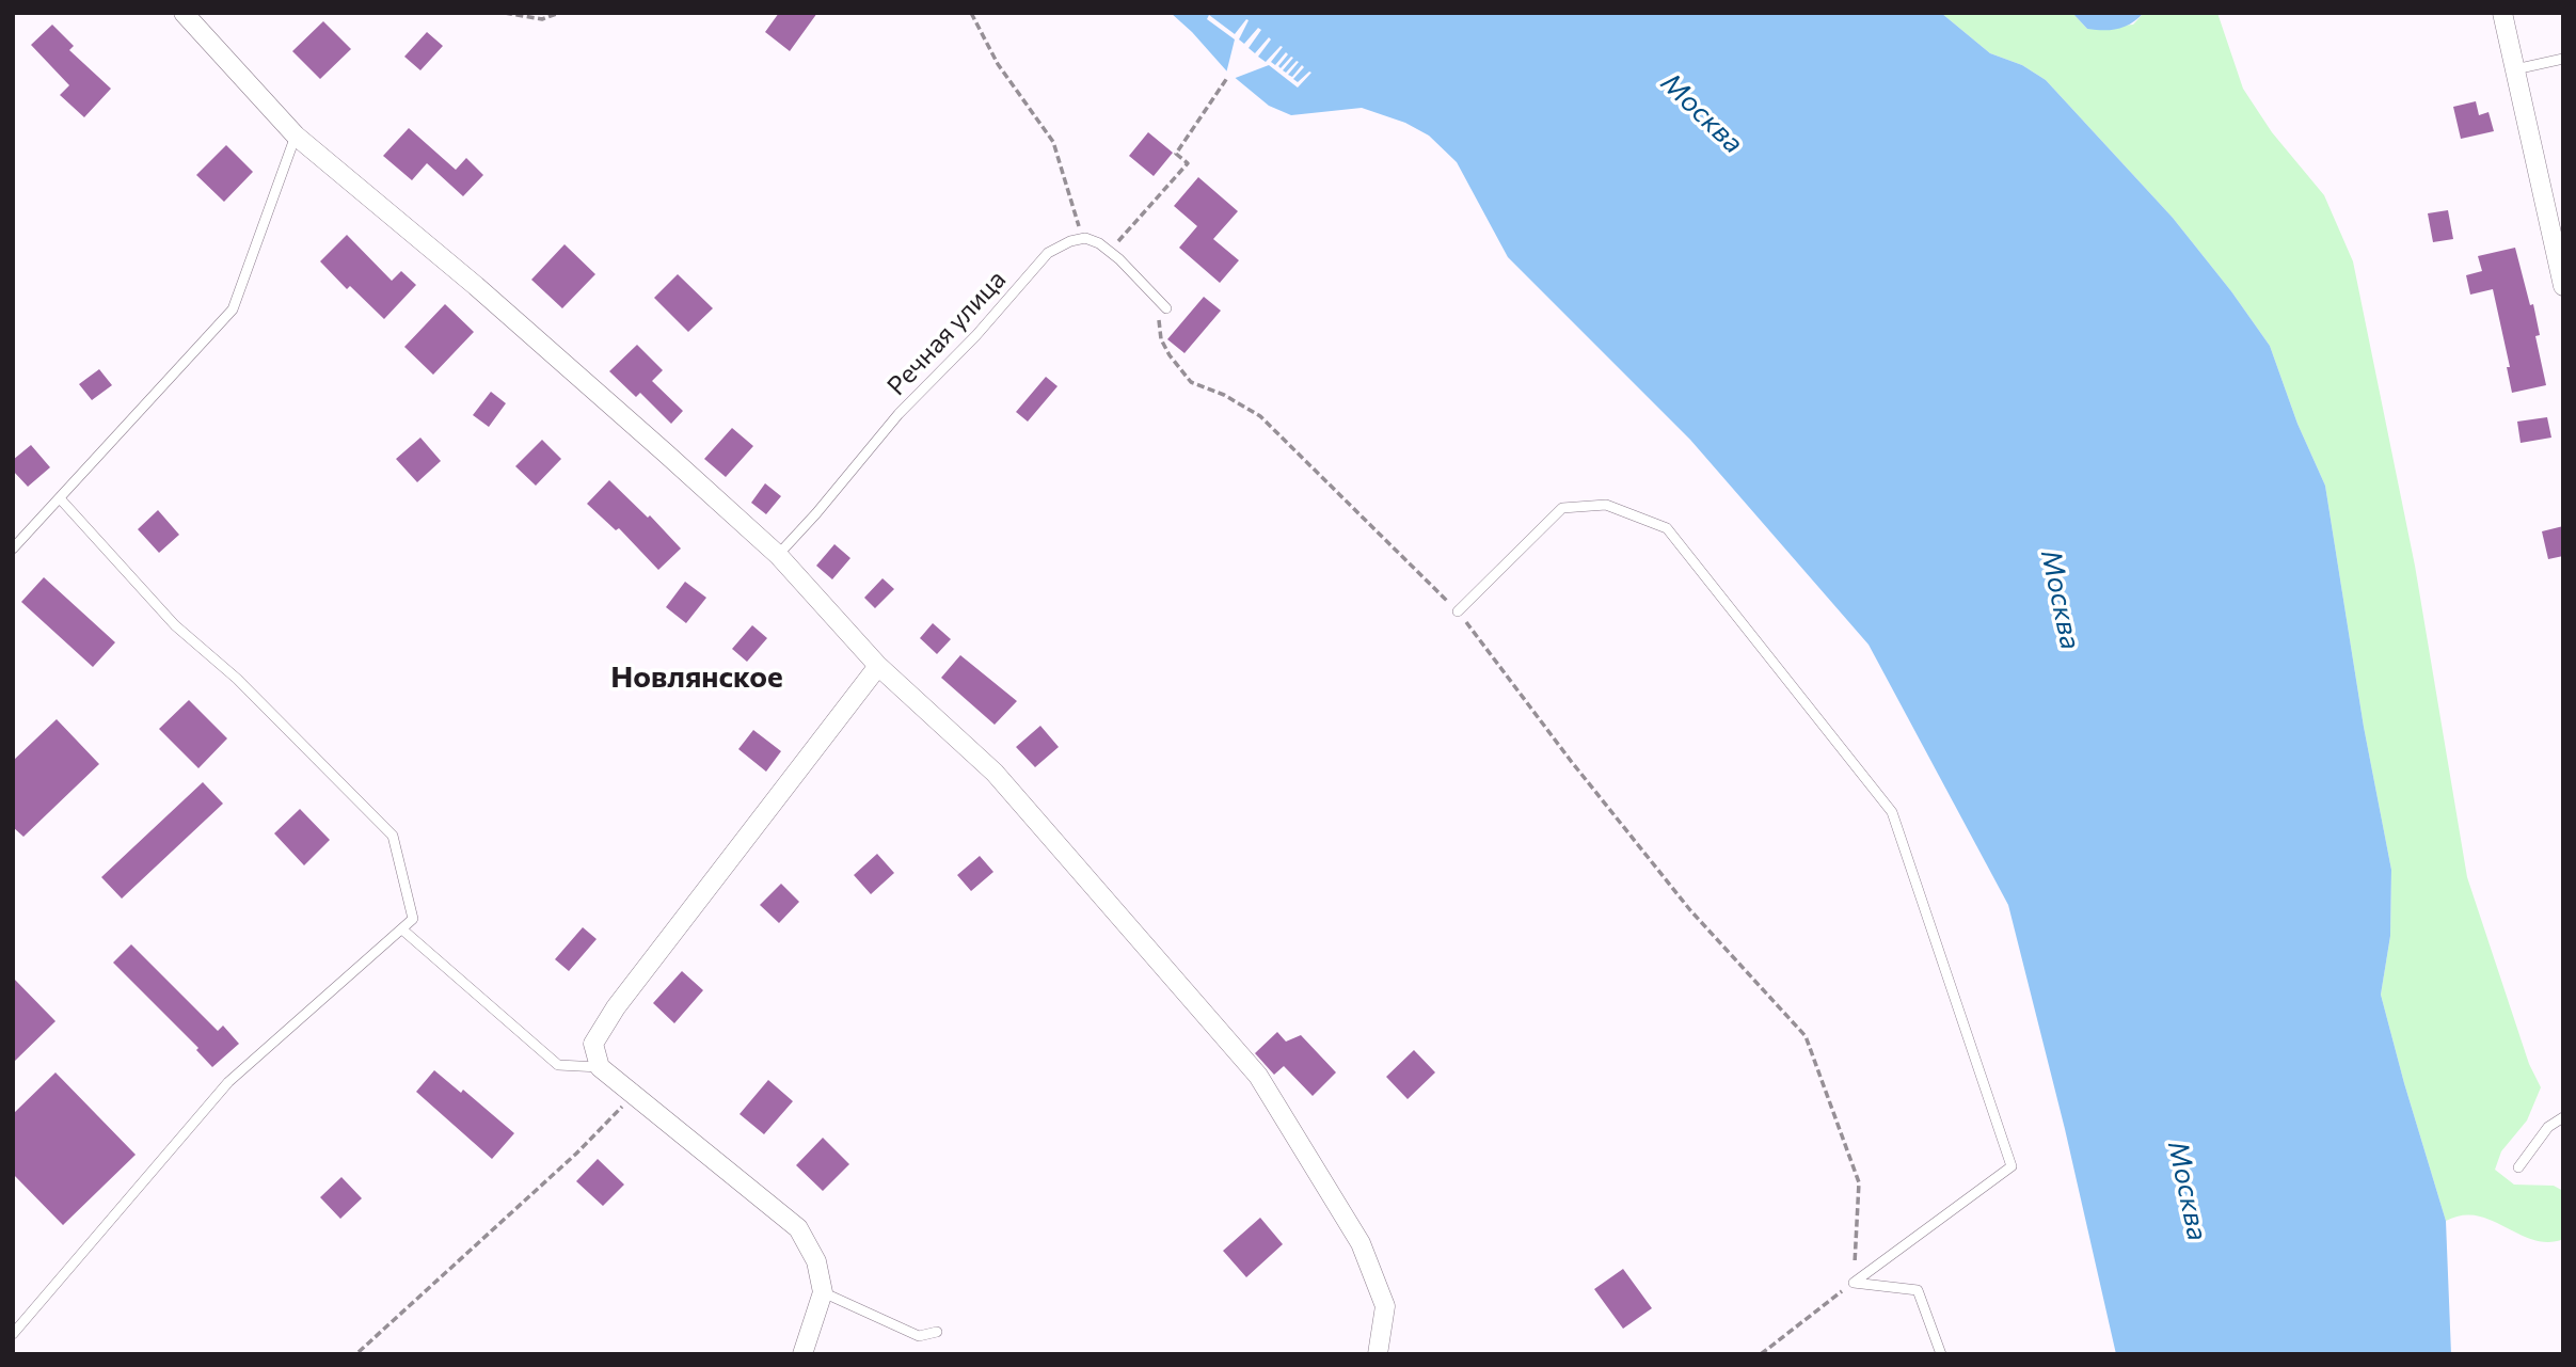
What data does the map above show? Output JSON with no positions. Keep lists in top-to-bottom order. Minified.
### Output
{"streets":{"lane":["Речная улица"]},"districts":["Новлянское"],"water":["Москва"]}
